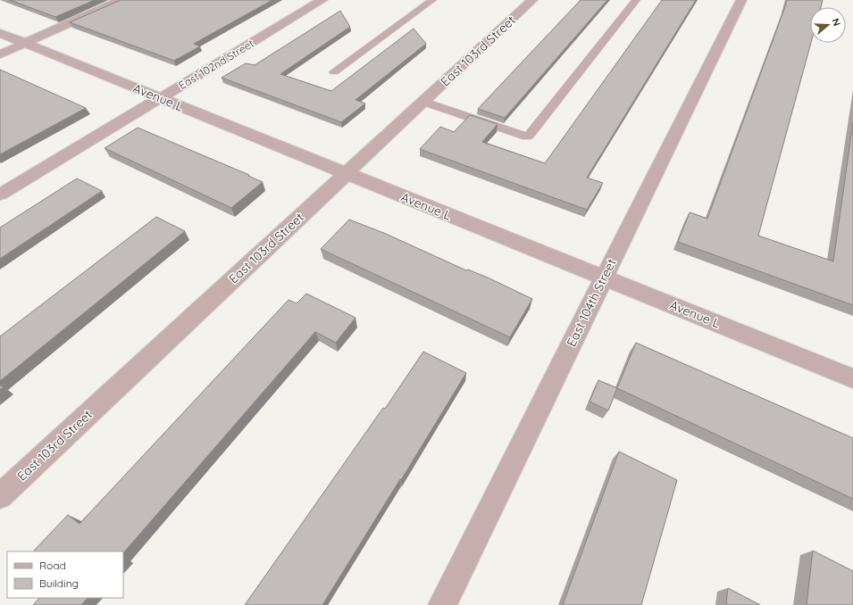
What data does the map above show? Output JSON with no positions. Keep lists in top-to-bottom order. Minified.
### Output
{"streets":{"street":["East 103rd Street","East 102nd Street","Avenue L","East 104th Street"]},"crossings":[["East 103rd Street","Avenue L"],["East 102nd Street","Avenue L"],["Avenue L","East 104th Street"]],"legend":["Road","Building"],"north":"right"}
